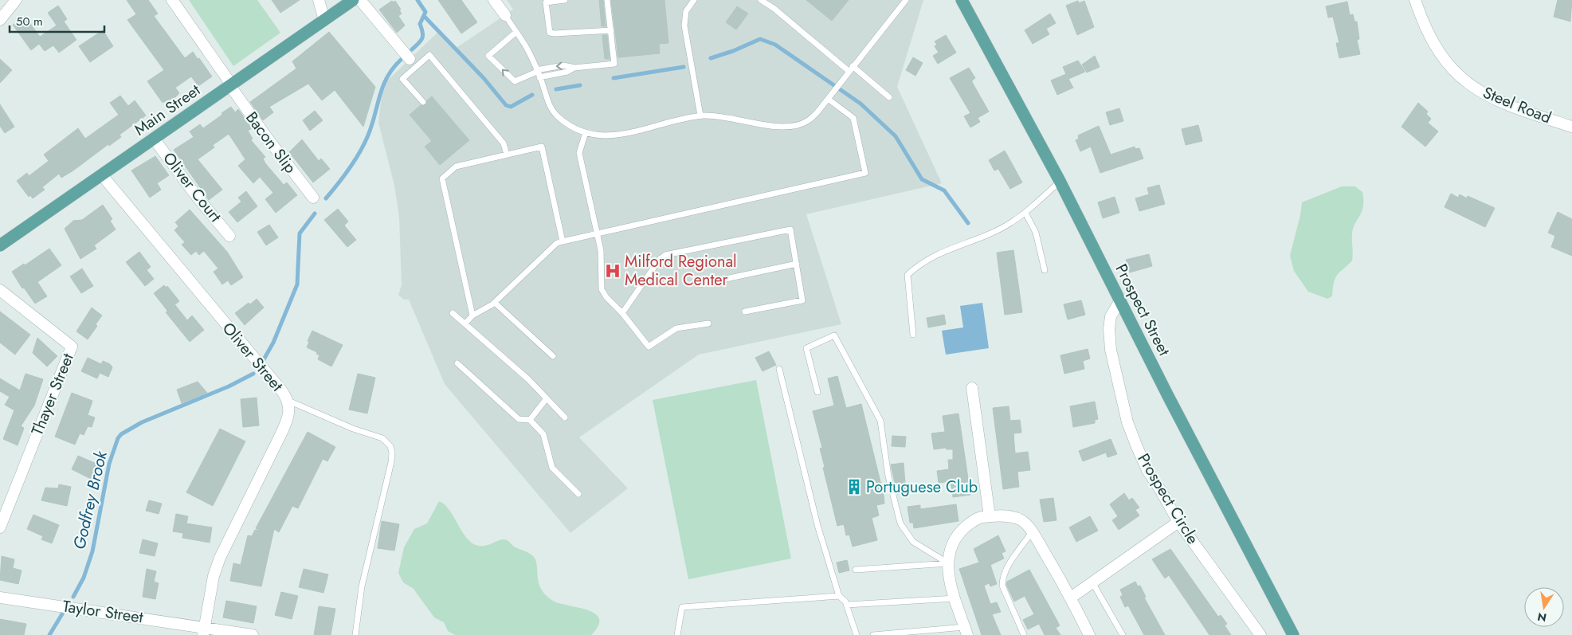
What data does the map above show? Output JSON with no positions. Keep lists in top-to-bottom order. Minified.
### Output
{"streets":{"main road":["Main Street","Prospect Street"],"street":["Steel Road","Bacon Slip","Oliver Court","Oliver Street","Thayer Street","Prospect Circle","Taylor Street"]},"crossings":[["Main Street","Bacon Slip"],["Main Street","Oliver Court"],["Main Street","Oliver Street"],["Prospect Street","Prospect Circle"],["Oliver Street","Taylor Street"]],"water":["Godfrey Brook"],"places":{"hospital":["Milford Regional Medical Center"],"building":["Portuguese Club"]},"scale_bar":"50 m","north":"bottom"}
